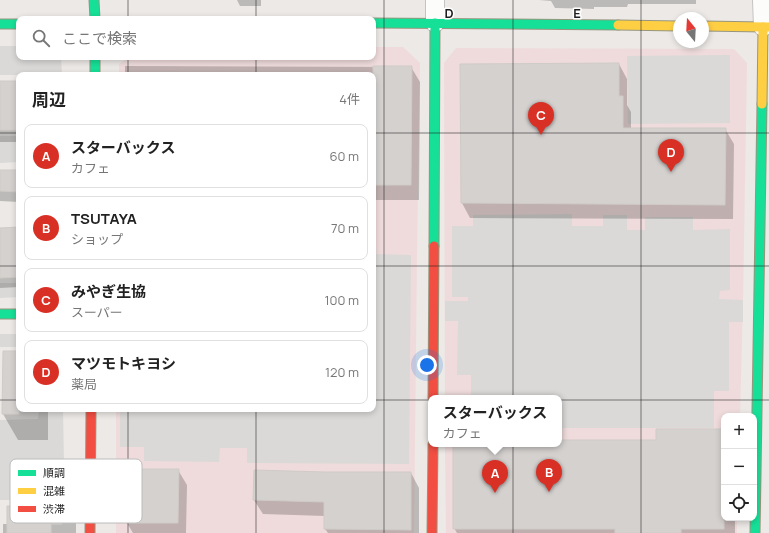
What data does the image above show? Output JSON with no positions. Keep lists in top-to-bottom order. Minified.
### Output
{"legend":["順調","混雑","渋滞"],"north":"top","page":{"search":"ここで検索","heading":["周辺","4件"],"pins":["C","D","B","A"],"list":[{"mark":"A","name":"スターバックス","note":"カフェ","value":"60 m"},{"mark":"B","name":"TSUTAYA","note":"ショップ","value":"70 m"},{"mark":"C","name":"みやぎ生協","note":"スーパー","value":"100 m"},{"mark":"D","name":"マツモトキヨシ","note":"薬局","value":"120 m"}],"popup":["スターバックス","カフェ"],"map_buttons":["+","−"]},"grid":{"columns":["D","E"]}}
